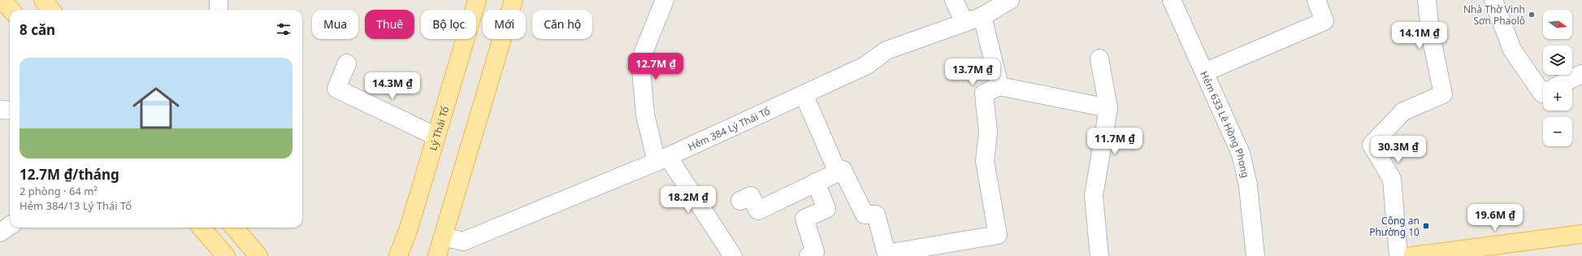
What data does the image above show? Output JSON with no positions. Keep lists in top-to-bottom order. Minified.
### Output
{"streets":{"main road":["Lý Thái Tổ"],"street":["Hẻm 633 Lê Hồng Phong","Hẻm 384 Lý Thái Tổ"]},"places":{"other":["Nhà Thờ Vinh Sơn Phaolô"],"transit":["Công an Phường 10"]},"north":"right","page":{"map_buttons":["+","−"],"chip":["Mua","Thuê","Bộ lọc","Mới","Căn hộ"],"heading":"8 căn","price":["14.1M ₫","12.7M ₫","13.7M ₫","14.3M ₫","11.7M ₫","30.3M ₫","18.2M ₫","19.6M ₫"],"list":[{"name":"12.7M ₫/tháng","note":"2 phòng · 64 m² · Hẻm 384/13 Lý Thái Tổ"}]}}
